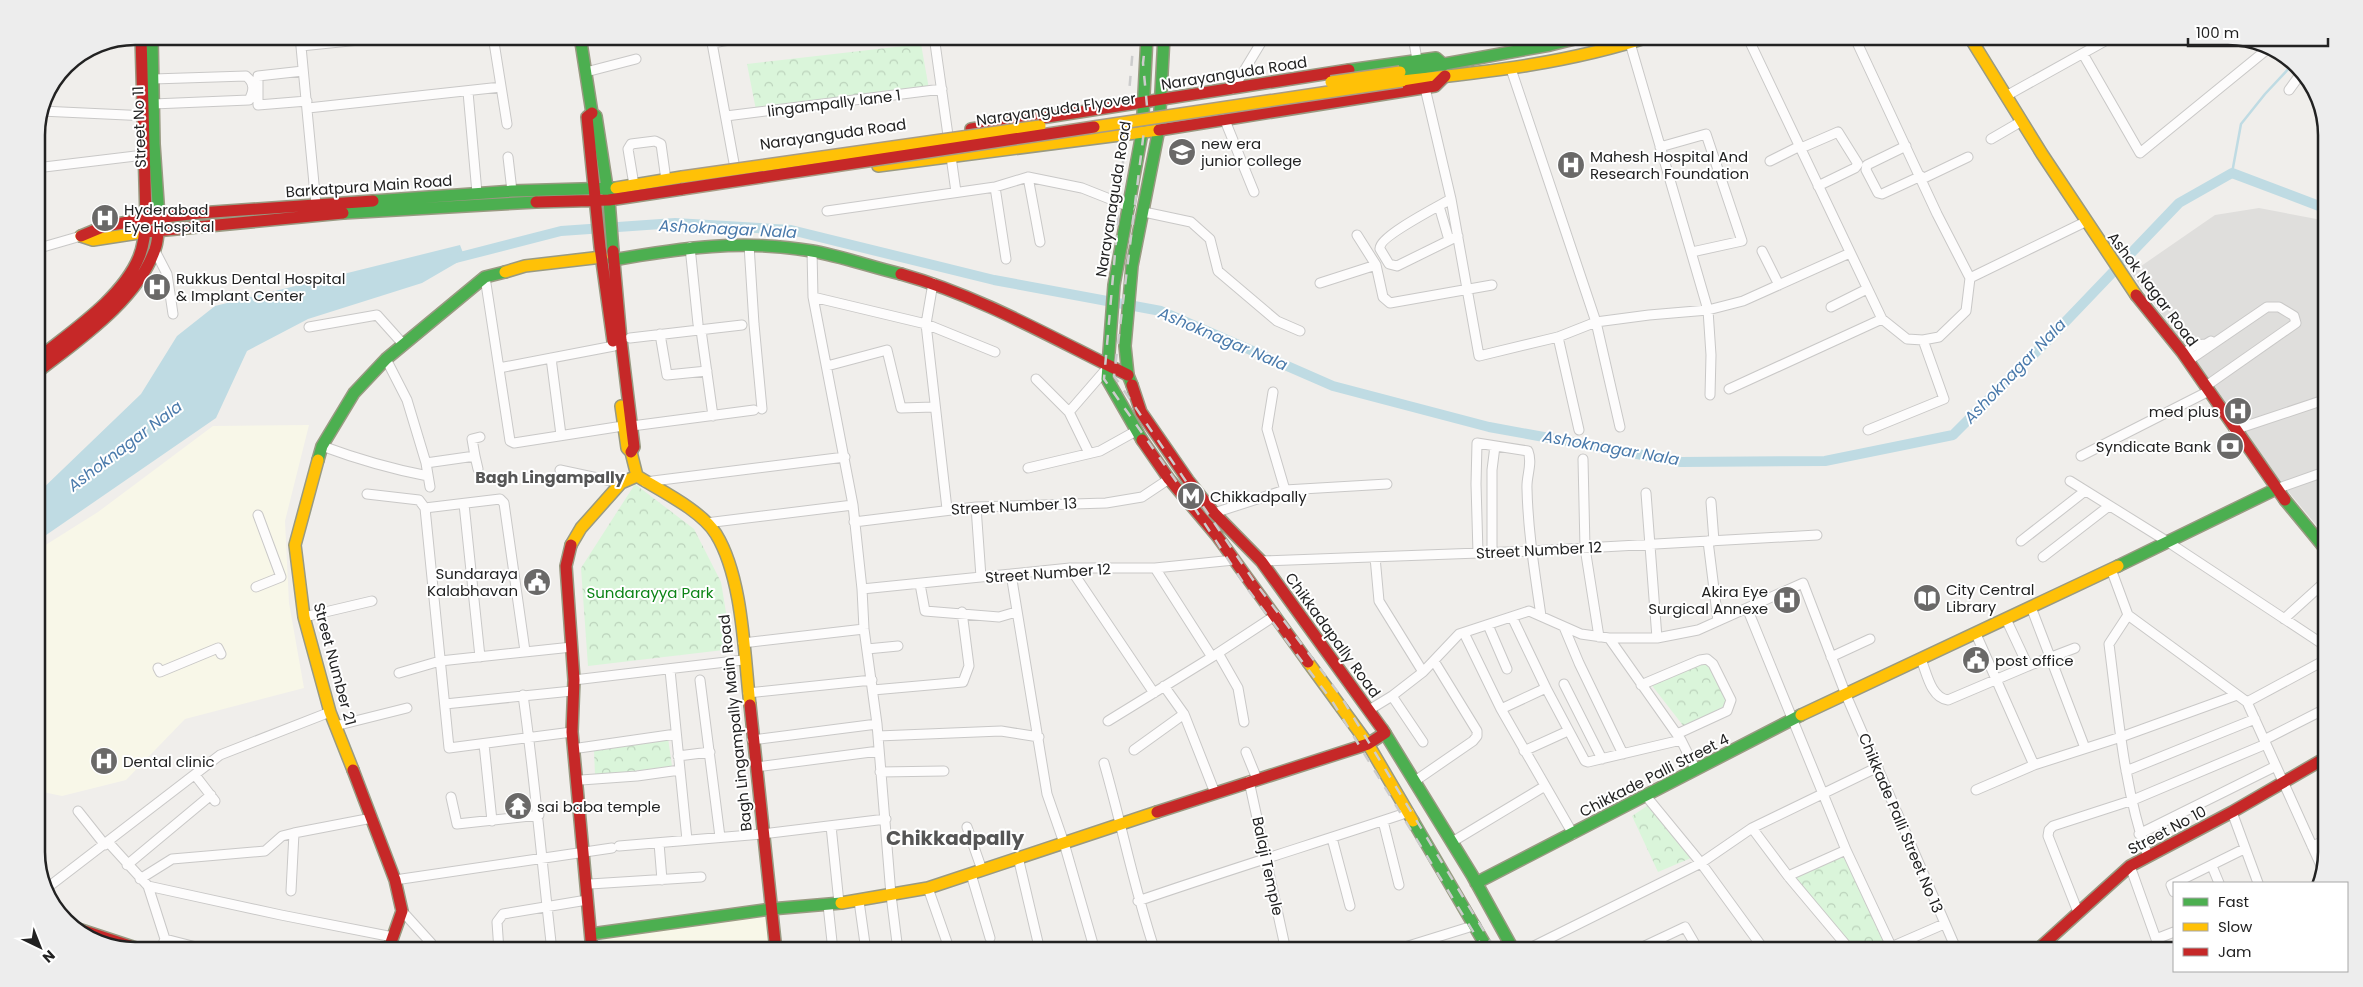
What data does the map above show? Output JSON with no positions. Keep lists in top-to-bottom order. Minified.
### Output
{"streets":{"street":["Narayanguda Road","lingampally lane 1","Narayanguda Flyover","Street No 11","Barkatpura Main Road","Narayanaguda Road","Ashok Nagar Road","Street Number 13","Street Number 12","Chikkadapally Road","Street Number 21","Bagh Lingampally Main Road","Chikkade Palli Street 4","Chikkade Palli Street No 13","Street No 10","Balaji Temple"]},"crossings":[["Narayanguda Road","Narayanguda Flyover"],["Narayanguda Road","Narayanaguda Road"],["Street No 11","Barkatpura Main Road"],["Narayanaguda Road","Chikkadapally Road"],["Narayanaguda Road","Street Number 21"],["Ashok Nagar Road","Chikkade Palli Street 4"],["Street Number 12","Chikkadapally Road"],["Chikkadapally Road","Street Number 21"],["Chikkadapally Road","Chikkade Palli Street 4"],["Chikkade Palli Street 4","Chikkade Palli Street No 13"]],"districts":["Bagh Lingampally","Chikkadpally"],"water":["Ashoknagar Nala"],"parks":["Sundarayya Park"],"places":{"school or university":["new era junior college"],"hospital":["Mahesh Hospital And Research Foundation","Hyderabad Eye Hospital","Rukkus Dental Hospital & Implant Center","med plus","Akira Eye Surgical Annexe","Dental clinic"],"bank":["Syndicate Bank"],"metro station":["Chikkadpally"],"public building":["Sundaraya Kalabhavan","post office"],"library":["City Central Library"],"temple":["sai baba temple"]},"legend":["Fast","Slow","Jam"],"scale_bar":"100 m","north":"bottom right"}
